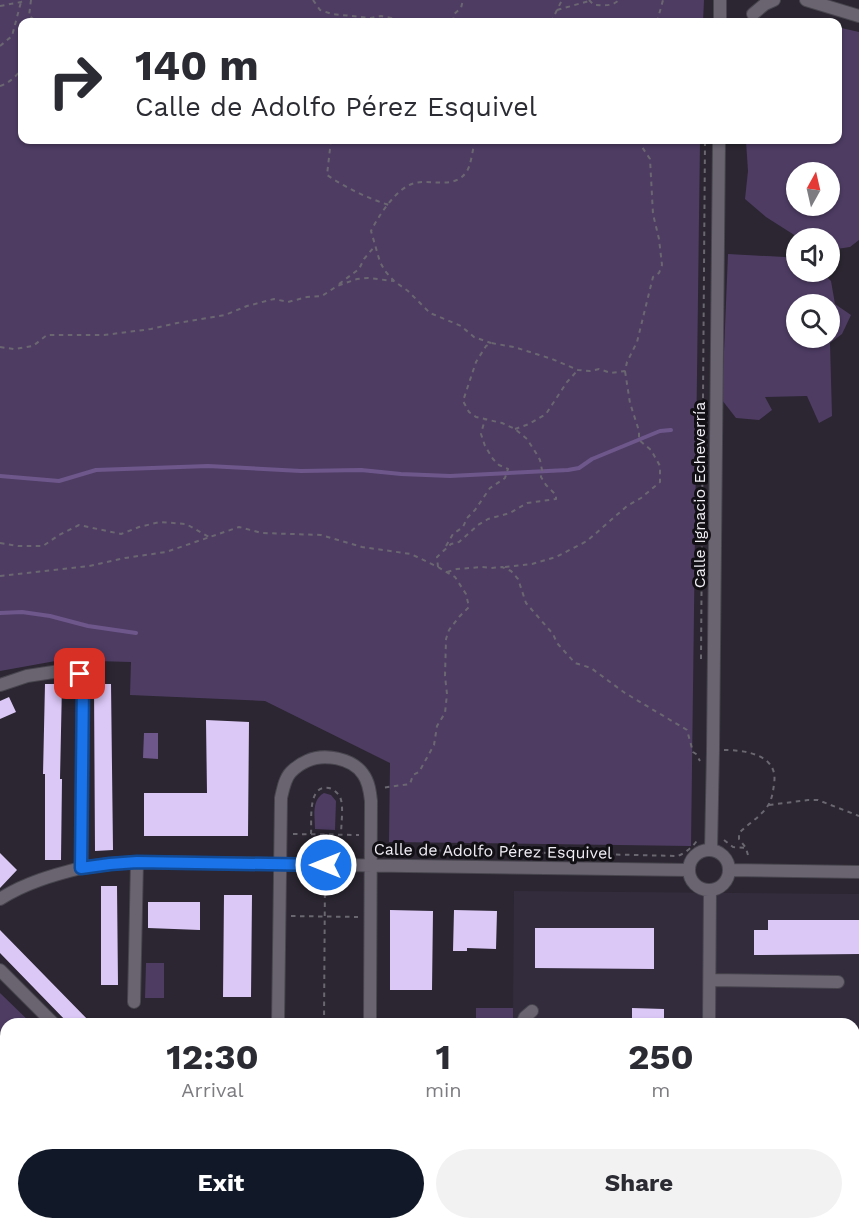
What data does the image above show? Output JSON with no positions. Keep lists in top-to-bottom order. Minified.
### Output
{"streets":{"street":["Calle Ignacio Echeverría","Calle de Adolfo Pérez Esquivel"]},"crossings":[["Calle Ignacio Echeverría","Calle de Adolfo Pérez Esquivel"]],"north":"top","page":{"turn":["140 m","Calle de Adolfo Pérez Esquivel"],"eta":["12:30","Arrival","1","min","250","m"],"buttons":["Exit","Share"]}}
